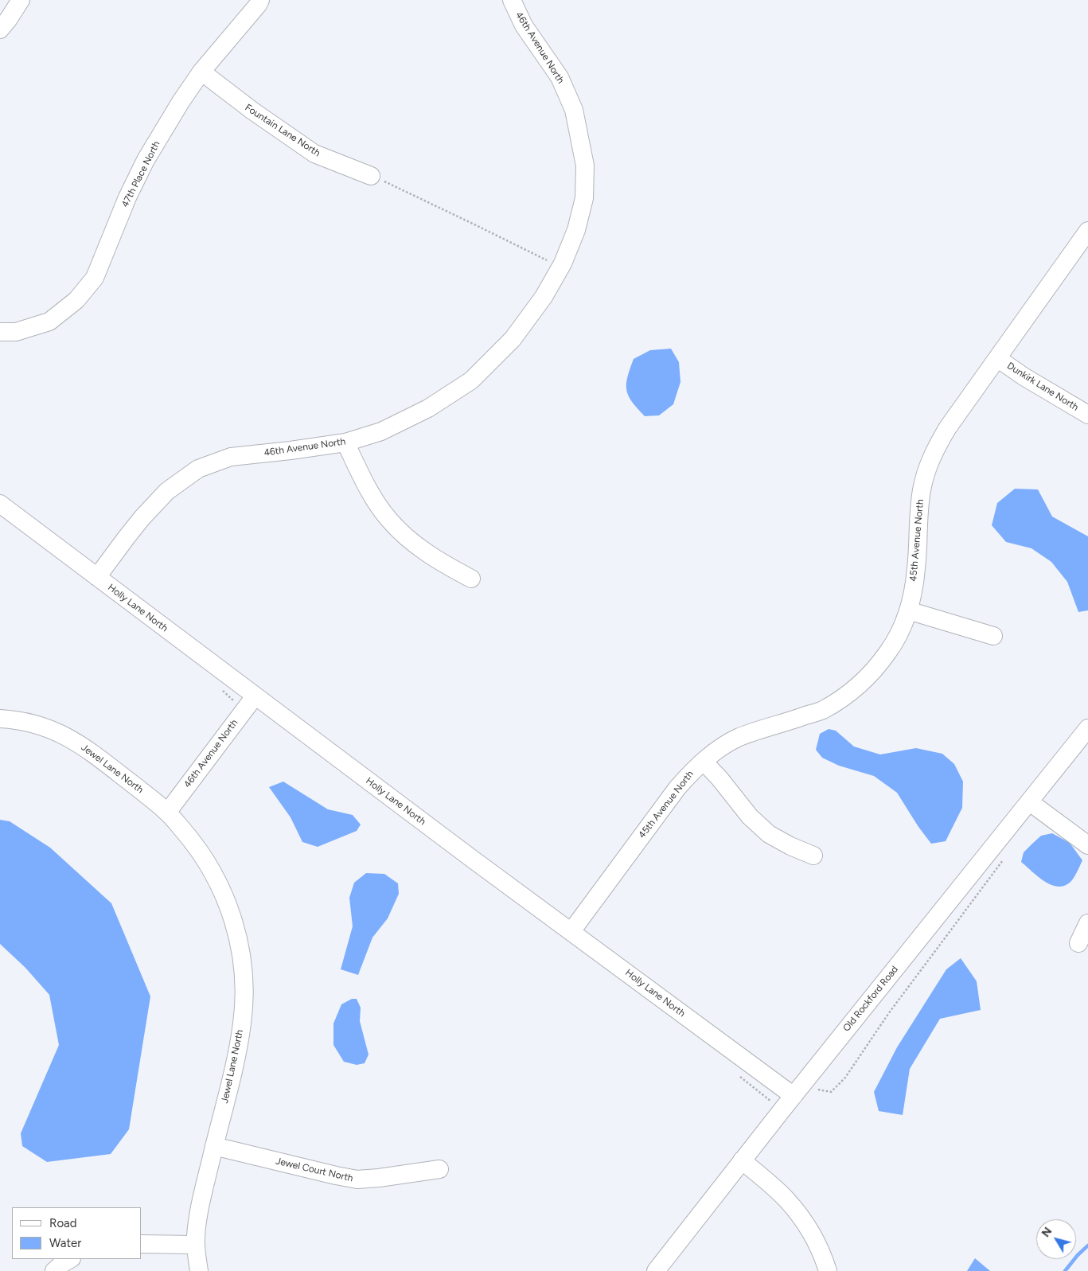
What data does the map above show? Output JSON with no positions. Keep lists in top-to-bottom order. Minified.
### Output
{"streets":{"street":["46th Avenue North","Fountain Lane North","47th Place North","Dunkirk Lane North","45th Avenue North","Holly Lane North","Jewel Lane North","Old Rockford Road","Jewel Court North"]},"crossings":[["46th Avenue North","Holly Lane North"],["46th Avenue North","Jewel Lane North"],["Fountain Lane North","47th Place North"],["Dunkirk Lane North","45th Avenue North"],["45th Avenue North","Holly Lane North"],["Holly Lane North","Old Rockford Road"],["Jewel Lane North","Jewel Court North"]],"legend":["Road","Water"],"north":"top left"}
